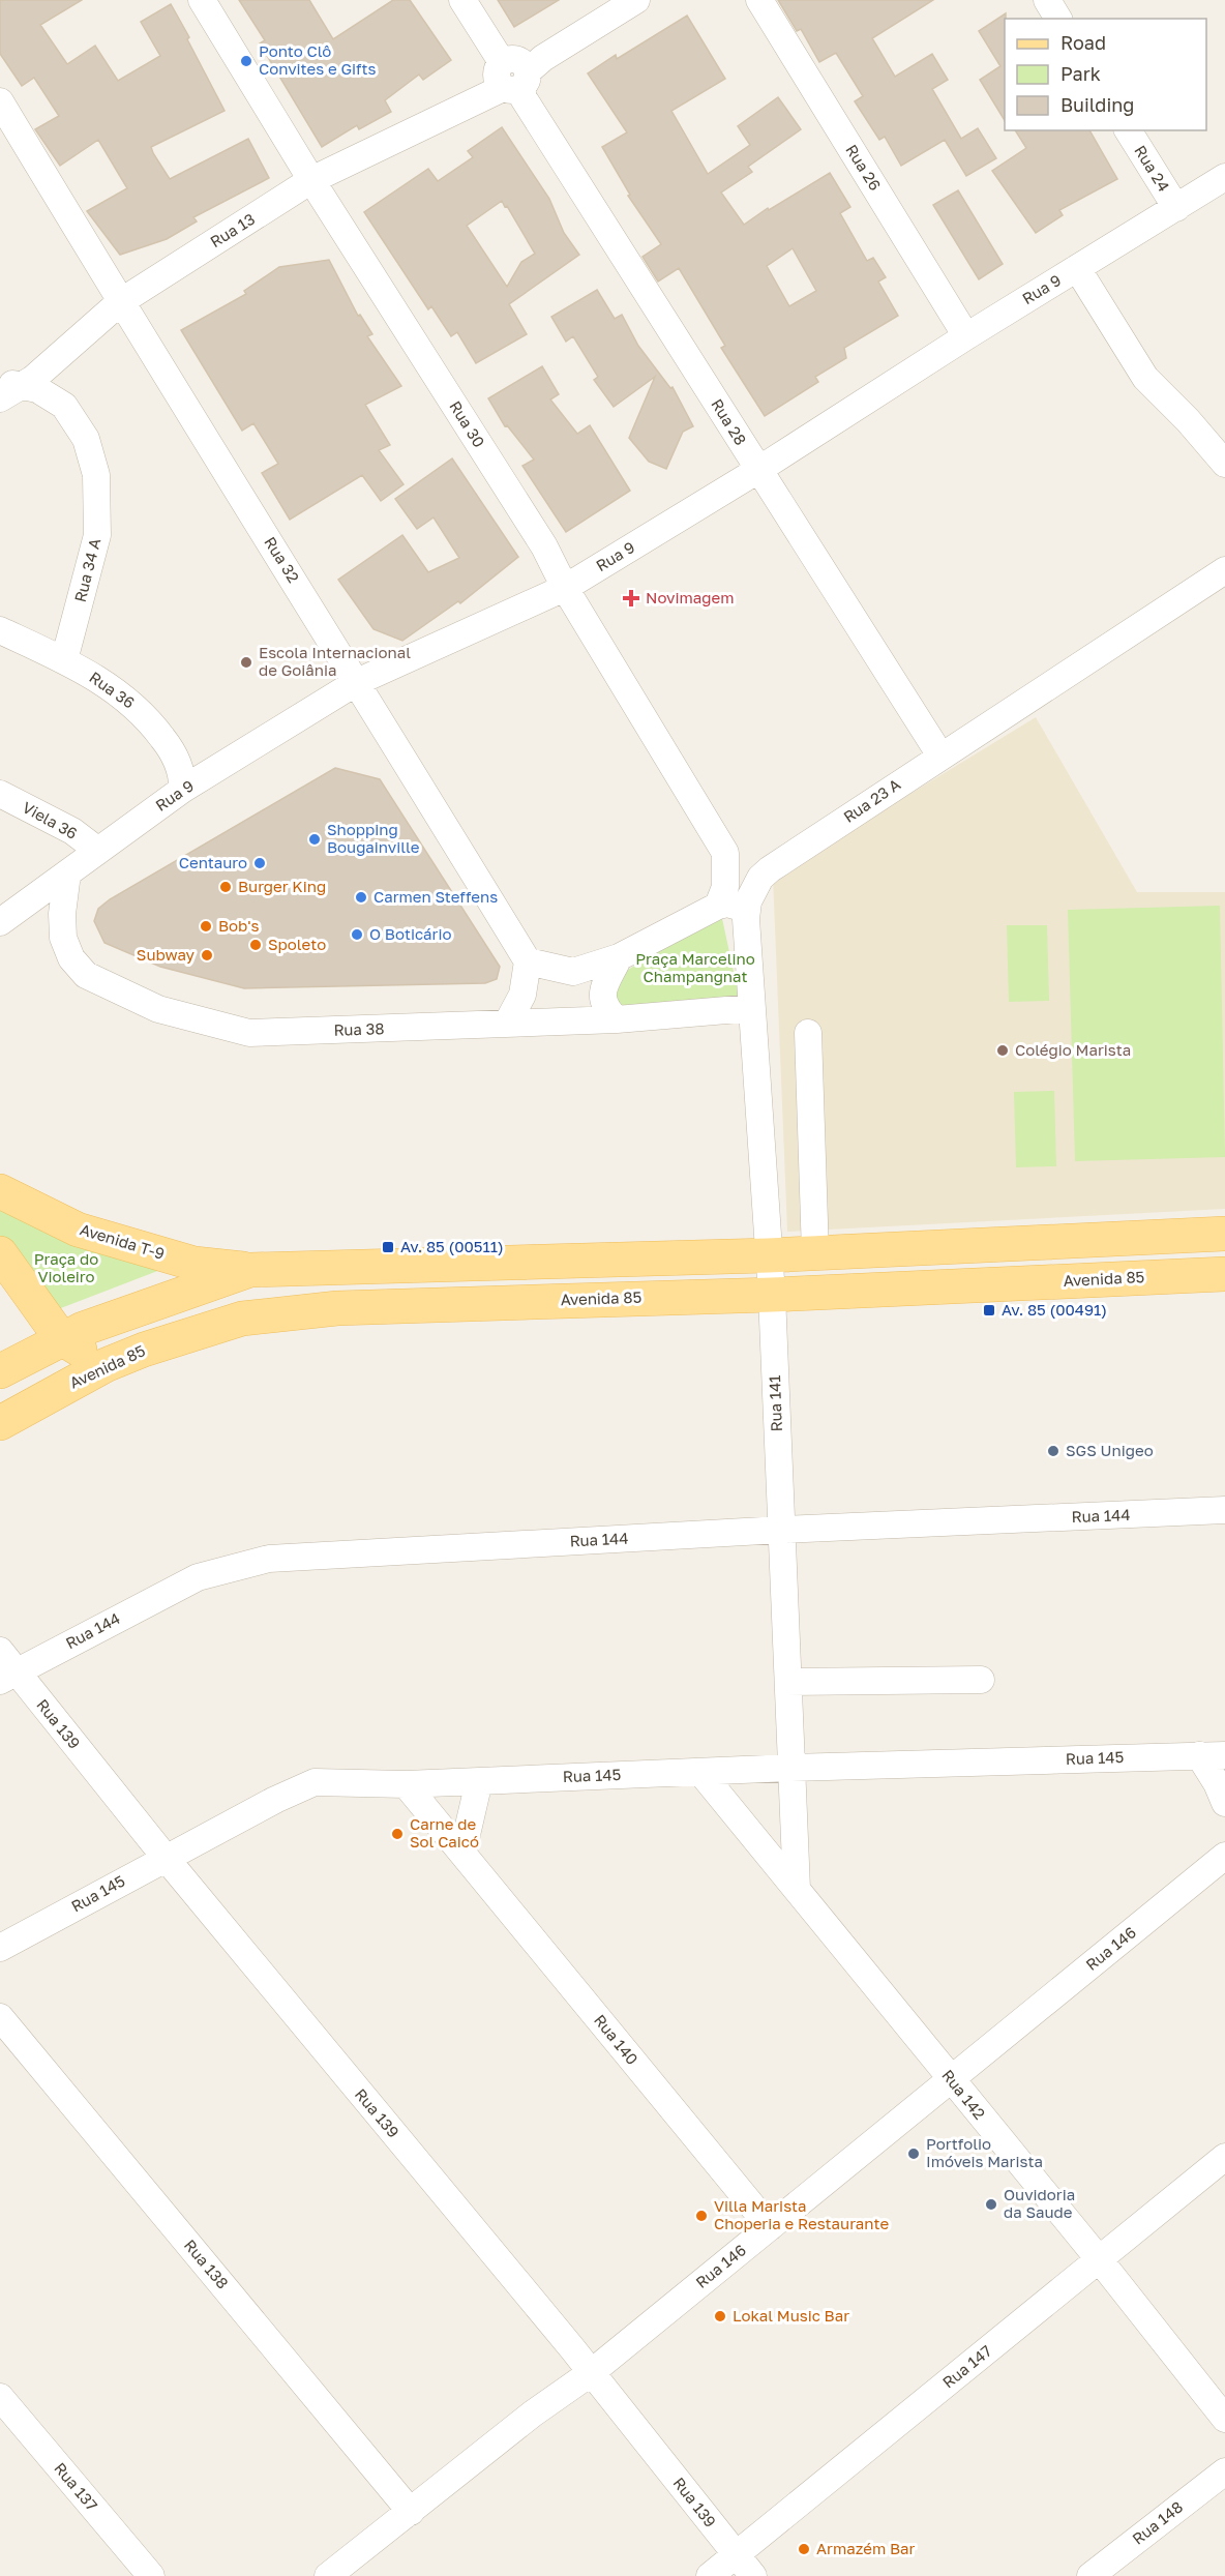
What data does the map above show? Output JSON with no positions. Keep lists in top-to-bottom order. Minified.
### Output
{"streets":{"main road":["Avenida T-9","Avenida 85"],"street":["Rua 26","Rua 24","Rua 13","Rua 9","Rua 28","Rua 30","Rua 32","Rua 34 A","Rua 36","Rua 23 A","Viela 36","Rua 38","Rua 141","Rua 144","Rua 139","Rua 145","Rua 146","Rua 140","Rua 142","Rua 138","Rua 147","Rua 137","Rua 148"]},"crossings":[["Rua 26","Rua 9"],["Rua 24","Rua 9"],["Rua 13","Rua 28"],["Rua 13","Rua 30"],["Rua 13","Rua 32"],["Rua 13","Rua 34 A"],["Rua 9","Rua 28"],["Rua 9","Rua 30"],["Rua 9","Rua 32"],["Rua 9","Rua 36"],["Rua 9","Viela 36"],["Rua 9","Rua 38"],["Rua 28","Rua 23 A"],["Rua 34 A","Rua 36"],["Rua 23 A","Rua 141"],["Rua 38","Rua 141"],["Avenida 85","Rua 141"],["Rua 141","Rua 144"],["Rua 141","Rua 145"],["Rua 141","Rua 142"],["Rua 144","Rua 139"],["Rua 139","Rua 145"],["Rua 139","Rua 146"],["Rua 139","Rua 147"],["Rua 145","Rua 140"],["Rua 145","Rua 142"],["Rua 146","Rua 140"],["Rua 146","Rua 142"],["Rua 146","Rua 138"],["Rua 142","Rua 147"]],"parks":["Praça Marcelino Champangnat","Praça do Violeiro"],"places":{"other":["Ponto Clô Convites e Gifts","Escola Internacional de Goiânia","Shopping Bougainville","Centauro","Burger King","Carmen Steffens","Bob's","O Boticário","Spoleto","Subway","Colégio Marista","SGS Unigeo","Carne de Sol Caicó","Portfolio Imóveis Marista","Ouvidoria da Saude","Villa Marista Choperia e Restaurante","Lokal Music Bar","Armazém Bar"],"health":["Novimagem"],"transit":["Av. 85 (00511)","Av. 85 (00491)"]},"legend":["Road","Park","Building"]}
